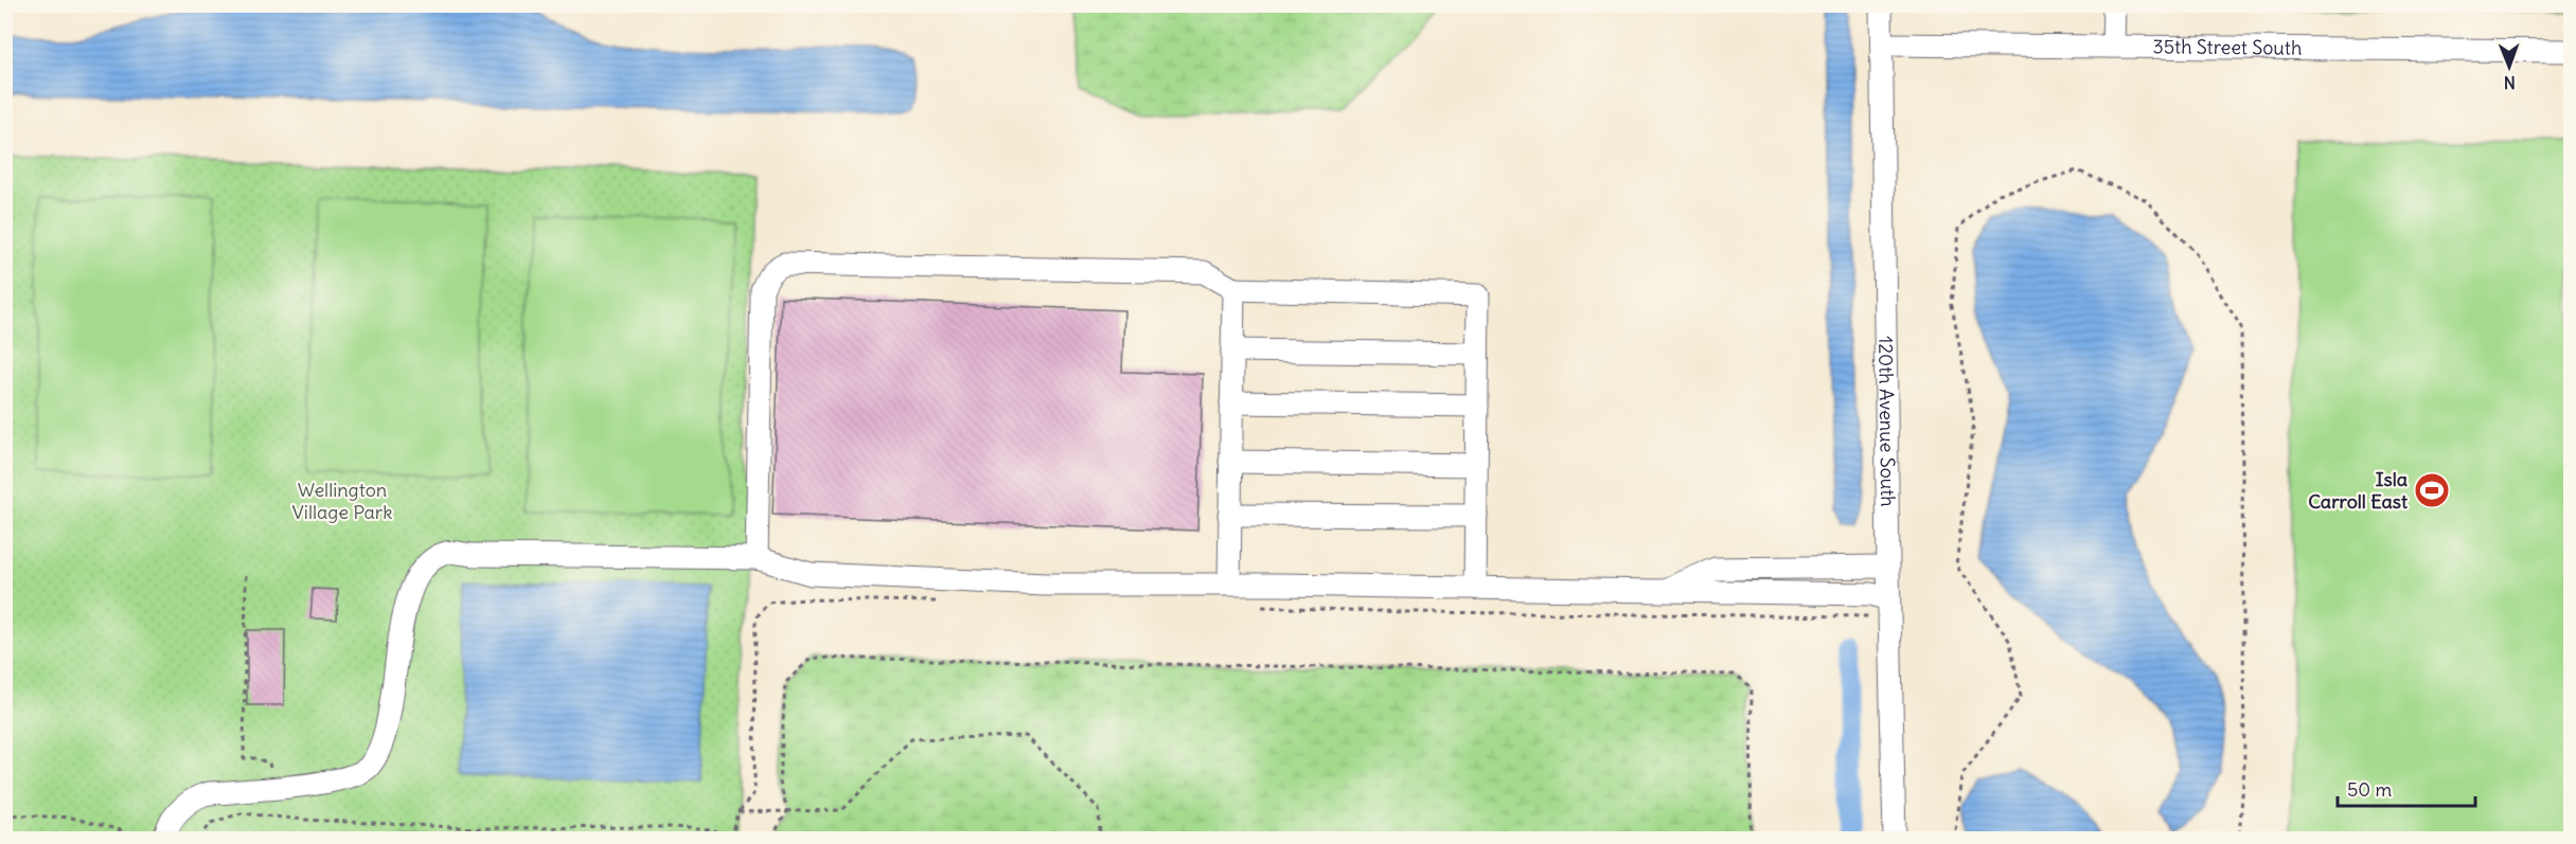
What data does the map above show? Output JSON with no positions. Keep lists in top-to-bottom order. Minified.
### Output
{"streets":{"street":["35th Street South","120th Avenue South"]},"crossings":[["35th Street South","120th Avenue South"]],"parks":["Wellington Village Park"],"places":{"sports":["Isla Carroll East"]},"scale_bar":"50 m","north":"bottom"}
